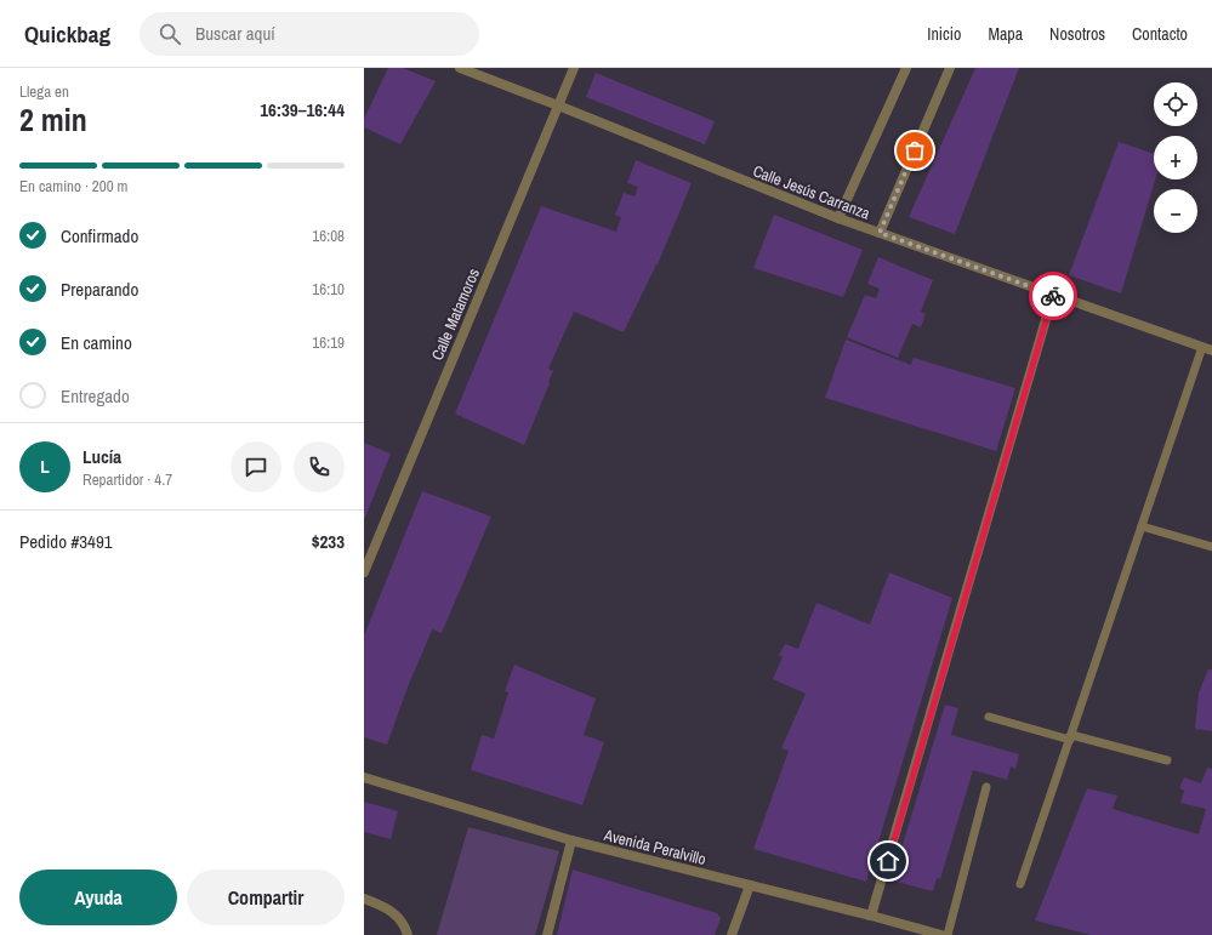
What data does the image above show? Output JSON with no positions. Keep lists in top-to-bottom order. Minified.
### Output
{"streets":{"street":["Calle Jesús Carranza","Calle Matamoros","Avenida Peralvillo"]},"crossings":[["Calle Jesús Carranza","Calle Matamoros"]],"page":{"header":"Quickbag","search":"Buscar aquí","nav":["Inicio","Mapa","Nosotros","Contacto"],"heading":["2 min","Llega en","16:39–16:44"],"panel":["Lucía","Repartidor · 4.7","Pedido #3491","$233"],"map_buttons":["+","−"],"bar":"En camino · 200 m","list":[["Confirmado","16:08"],["Preparando","16:10"],["En camino","16:19"],"Entregado"],"round":"L","buttons":["Ayuda","Compartir"]}}
